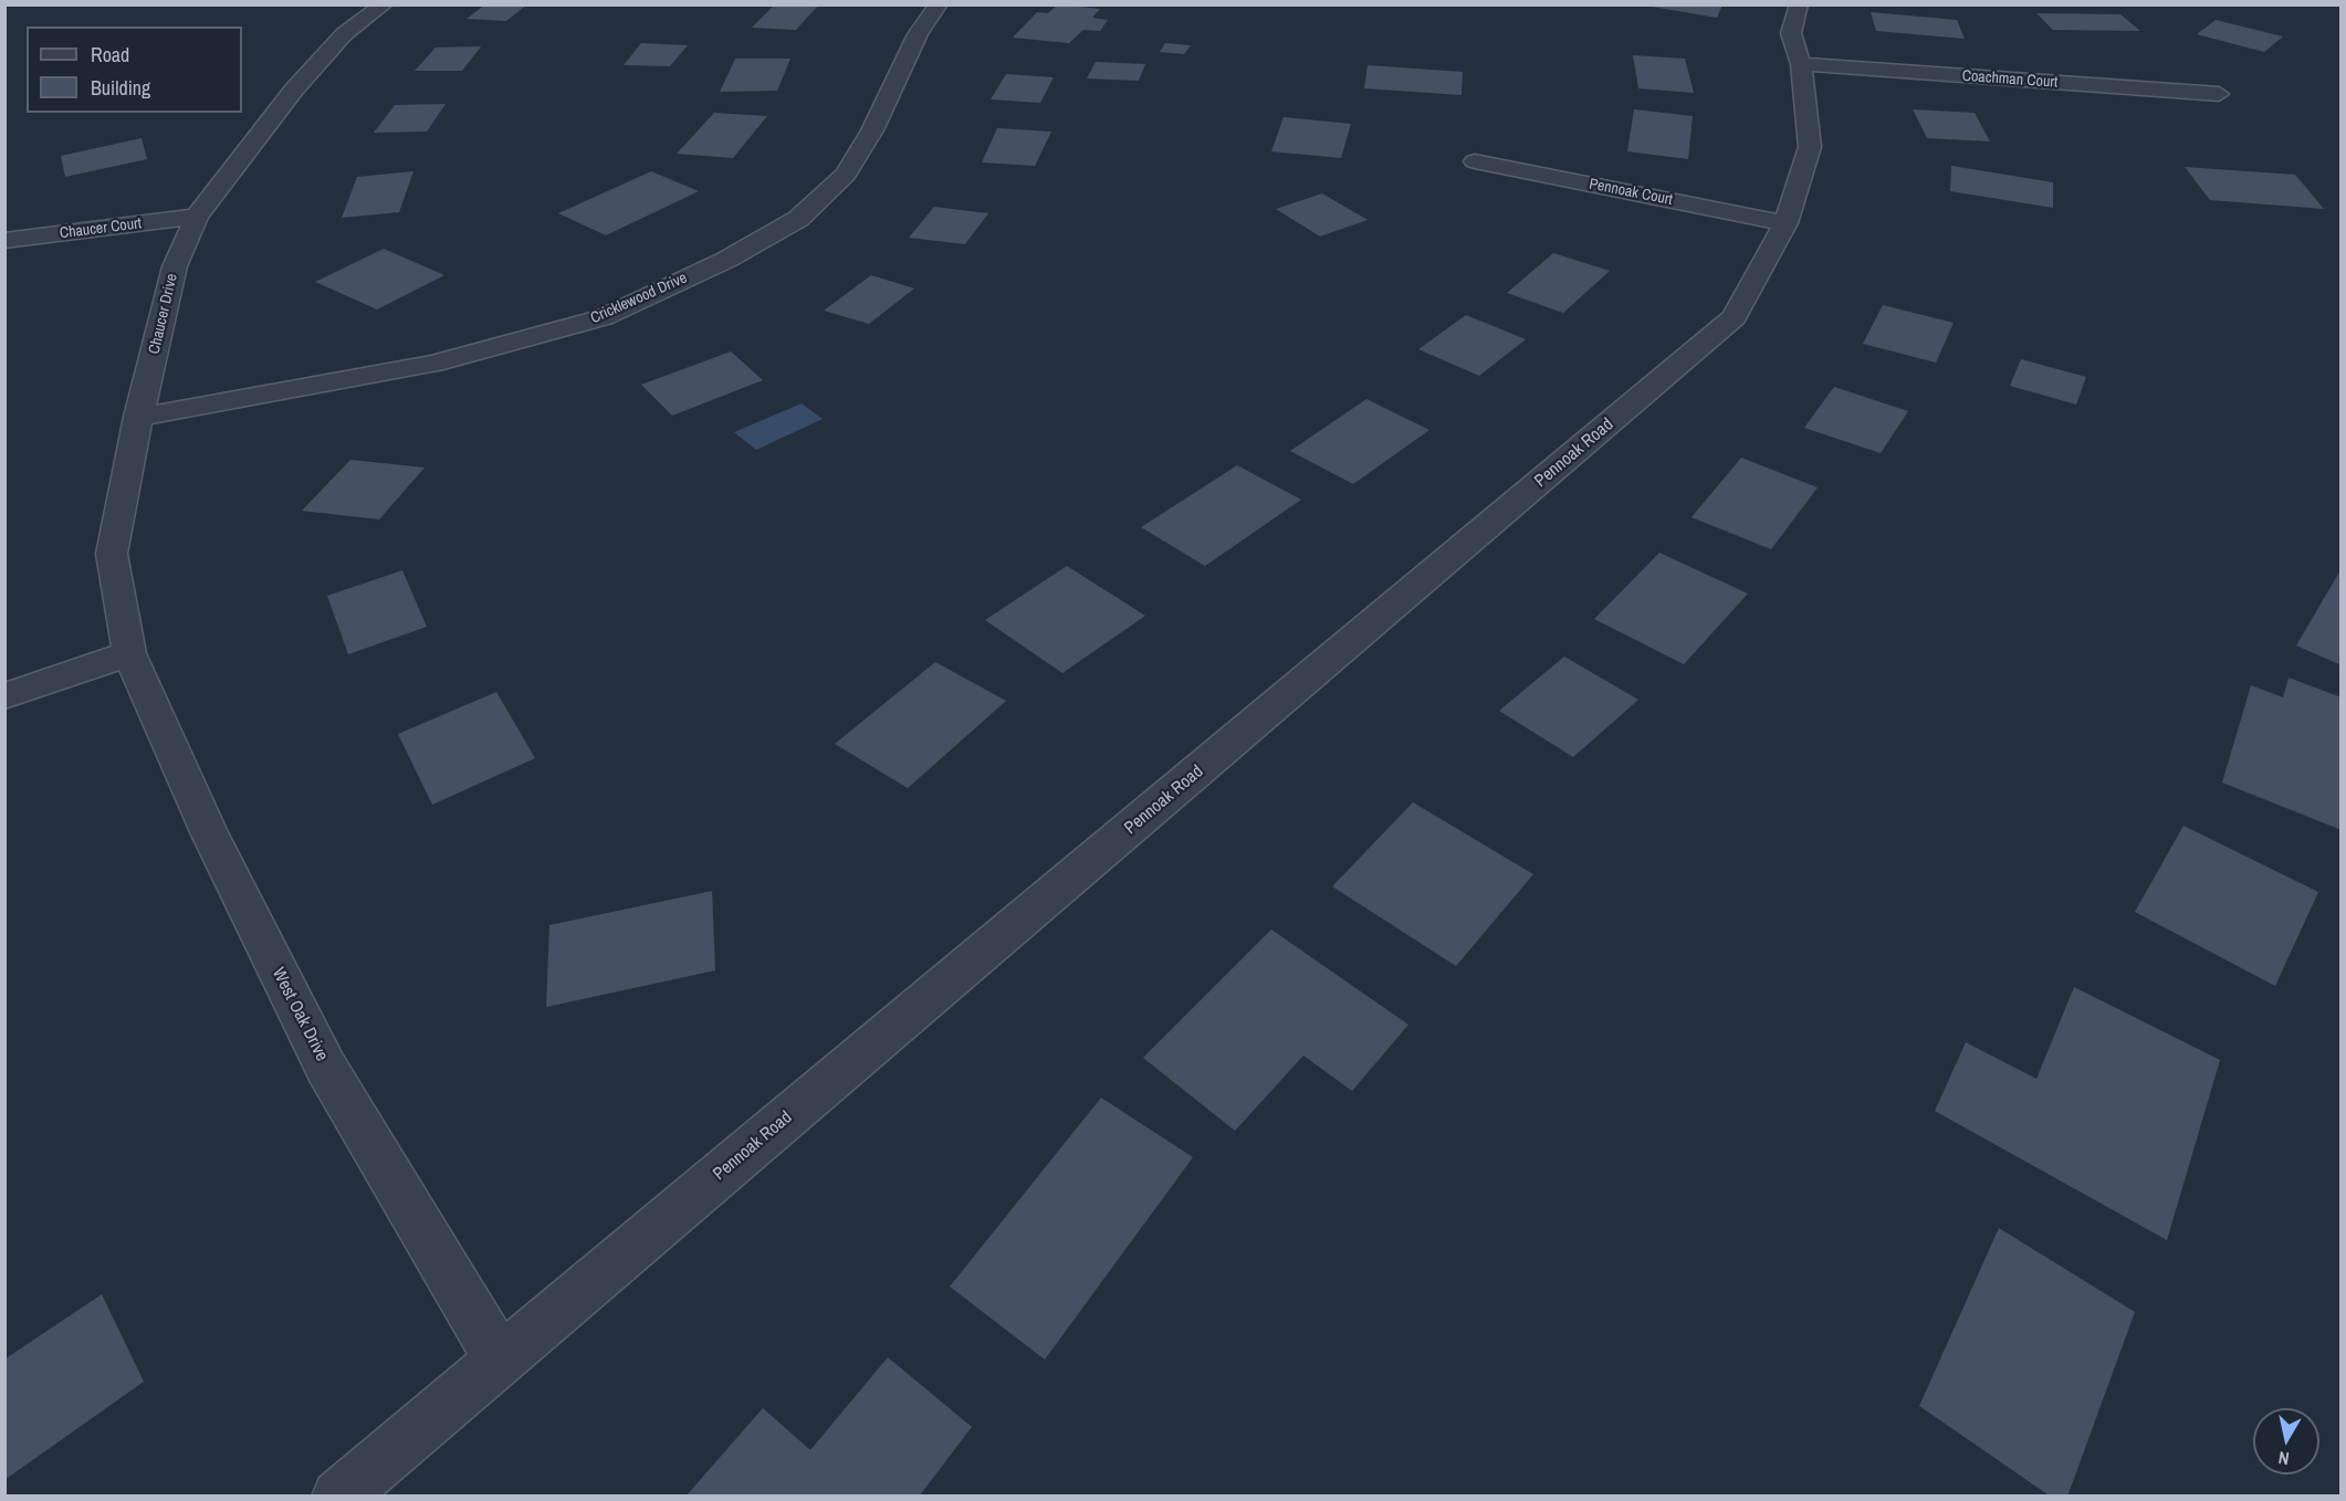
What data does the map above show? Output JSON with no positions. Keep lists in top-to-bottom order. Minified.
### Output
{"streets":{"street":["Coachman Court","Pennoak Court","Chaucer Court","Cricklewood Drive","Chaucer Drive","Pennoak Road","West Oak Drive"]},"crossings":[["Coachman Court","Pennoak Road"],["Pennoak Court","Pennoak Road"],["Chaucer Court","Chaucer Drive"],["Cricklewood Drive","Chaucer Drive"],["Chaucer Drive","West Oak Drive"],["Pennoak Road","West Oak Drive"]],"legend":["Road","Building"],"north":"bottom"}
